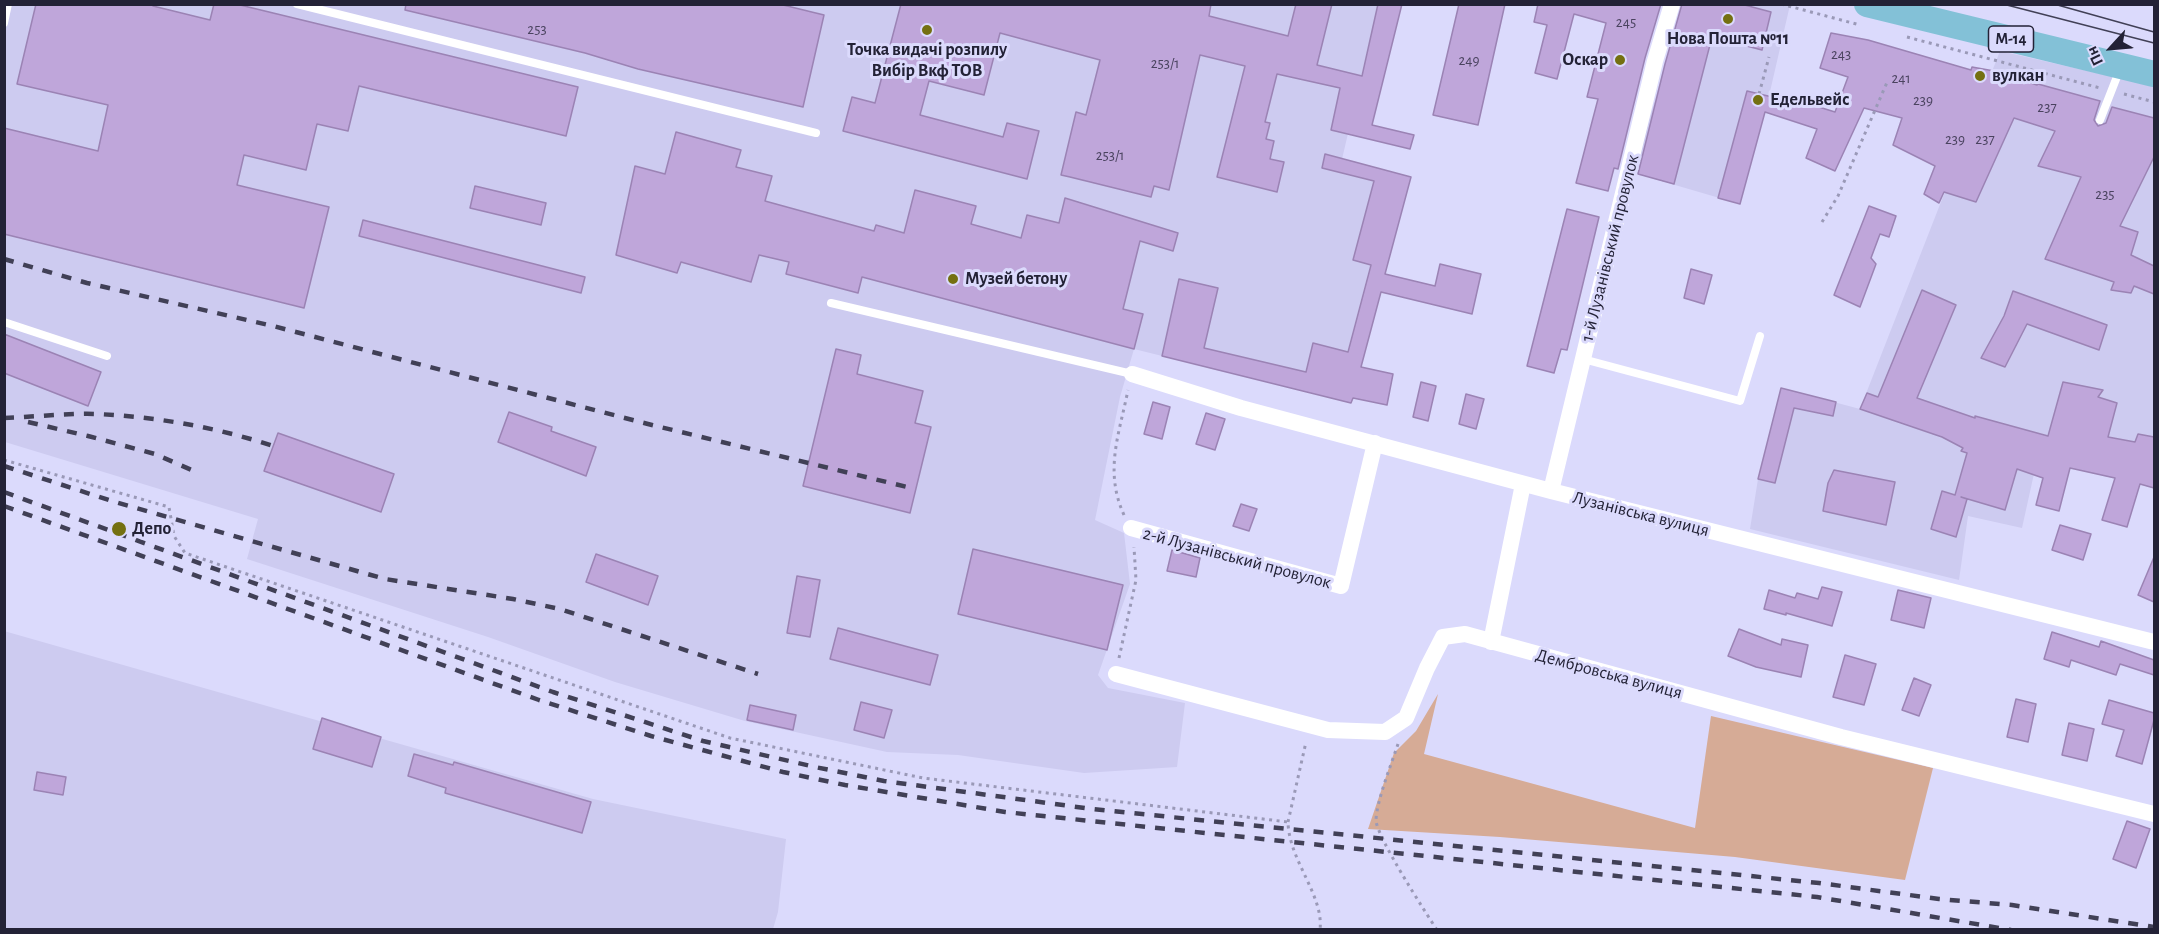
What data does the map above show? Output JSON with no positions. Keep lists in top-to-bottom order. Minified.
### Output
{"streets":{"main road":["М-14"],"street":["1-й Лузанівський провулок","Лузанівська вулиця","2-й Лузанівський провулок","Дембровська вулиця"]},"crossings":[["1-й Лузанівський провулок","Лузанівська вулиця"],["Лузанівська вулиця","2-й Лузанівський провулок"]],"places":["Нова Пошта №11","Точка видачі розпилу Вибір Вкф ТОВ","Оскар","вулкан","Едельвейс","Музей бетону","Депо"],"house_numbers":["245","253","243","249","253/1","241","239","237","239","237","253/1","235"],"north":"bottom left"}
